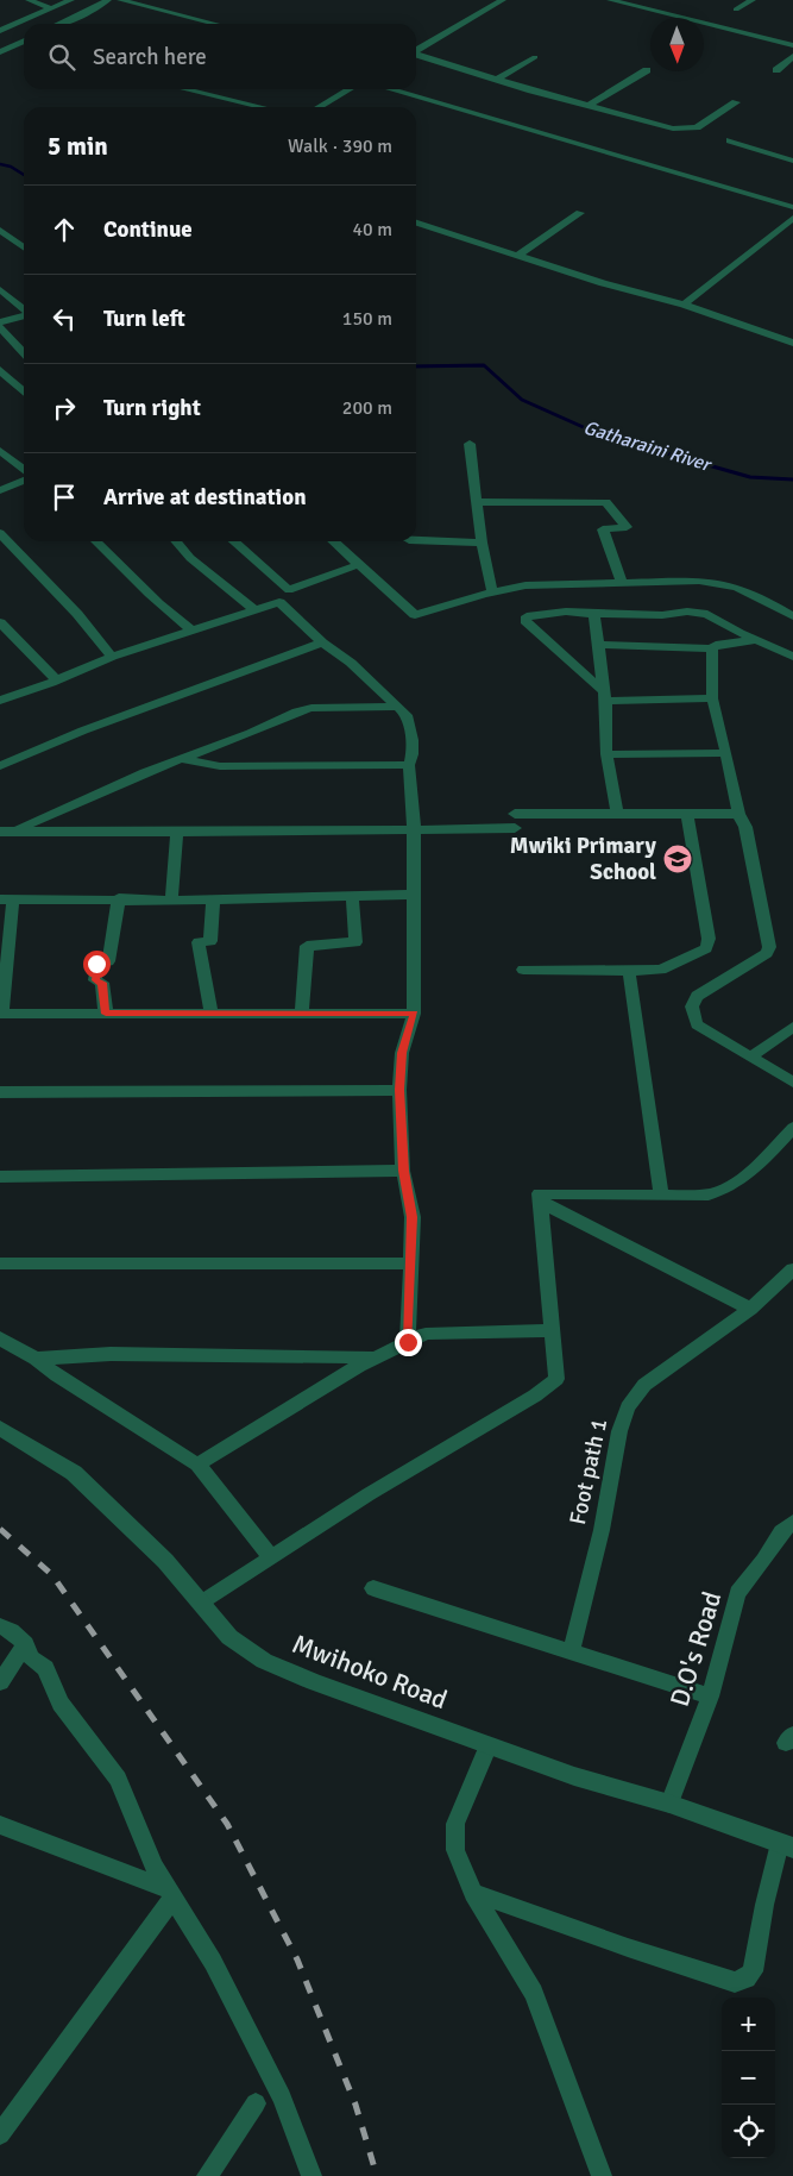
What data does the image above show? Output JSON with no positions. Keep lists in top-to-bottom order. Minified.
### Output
{"streets":{"street":["Foot path 1","D.O's Road","Mwihoko Road"]},"crossings":[["D.O's Road","Mwihoko Road"]],"water":["Gatharaini River"],"places":{"school or university":["Mwiki Primary School"]},"north":"bottom","page":{"search":"Search here","heading":["5 min","Walk · 390 m"],"list":[["Continue","40 m"],["Turn left","150 m"],["Turn right","200 m"],"Arrive at destination"],"map_buttons":["+","−"]}}
